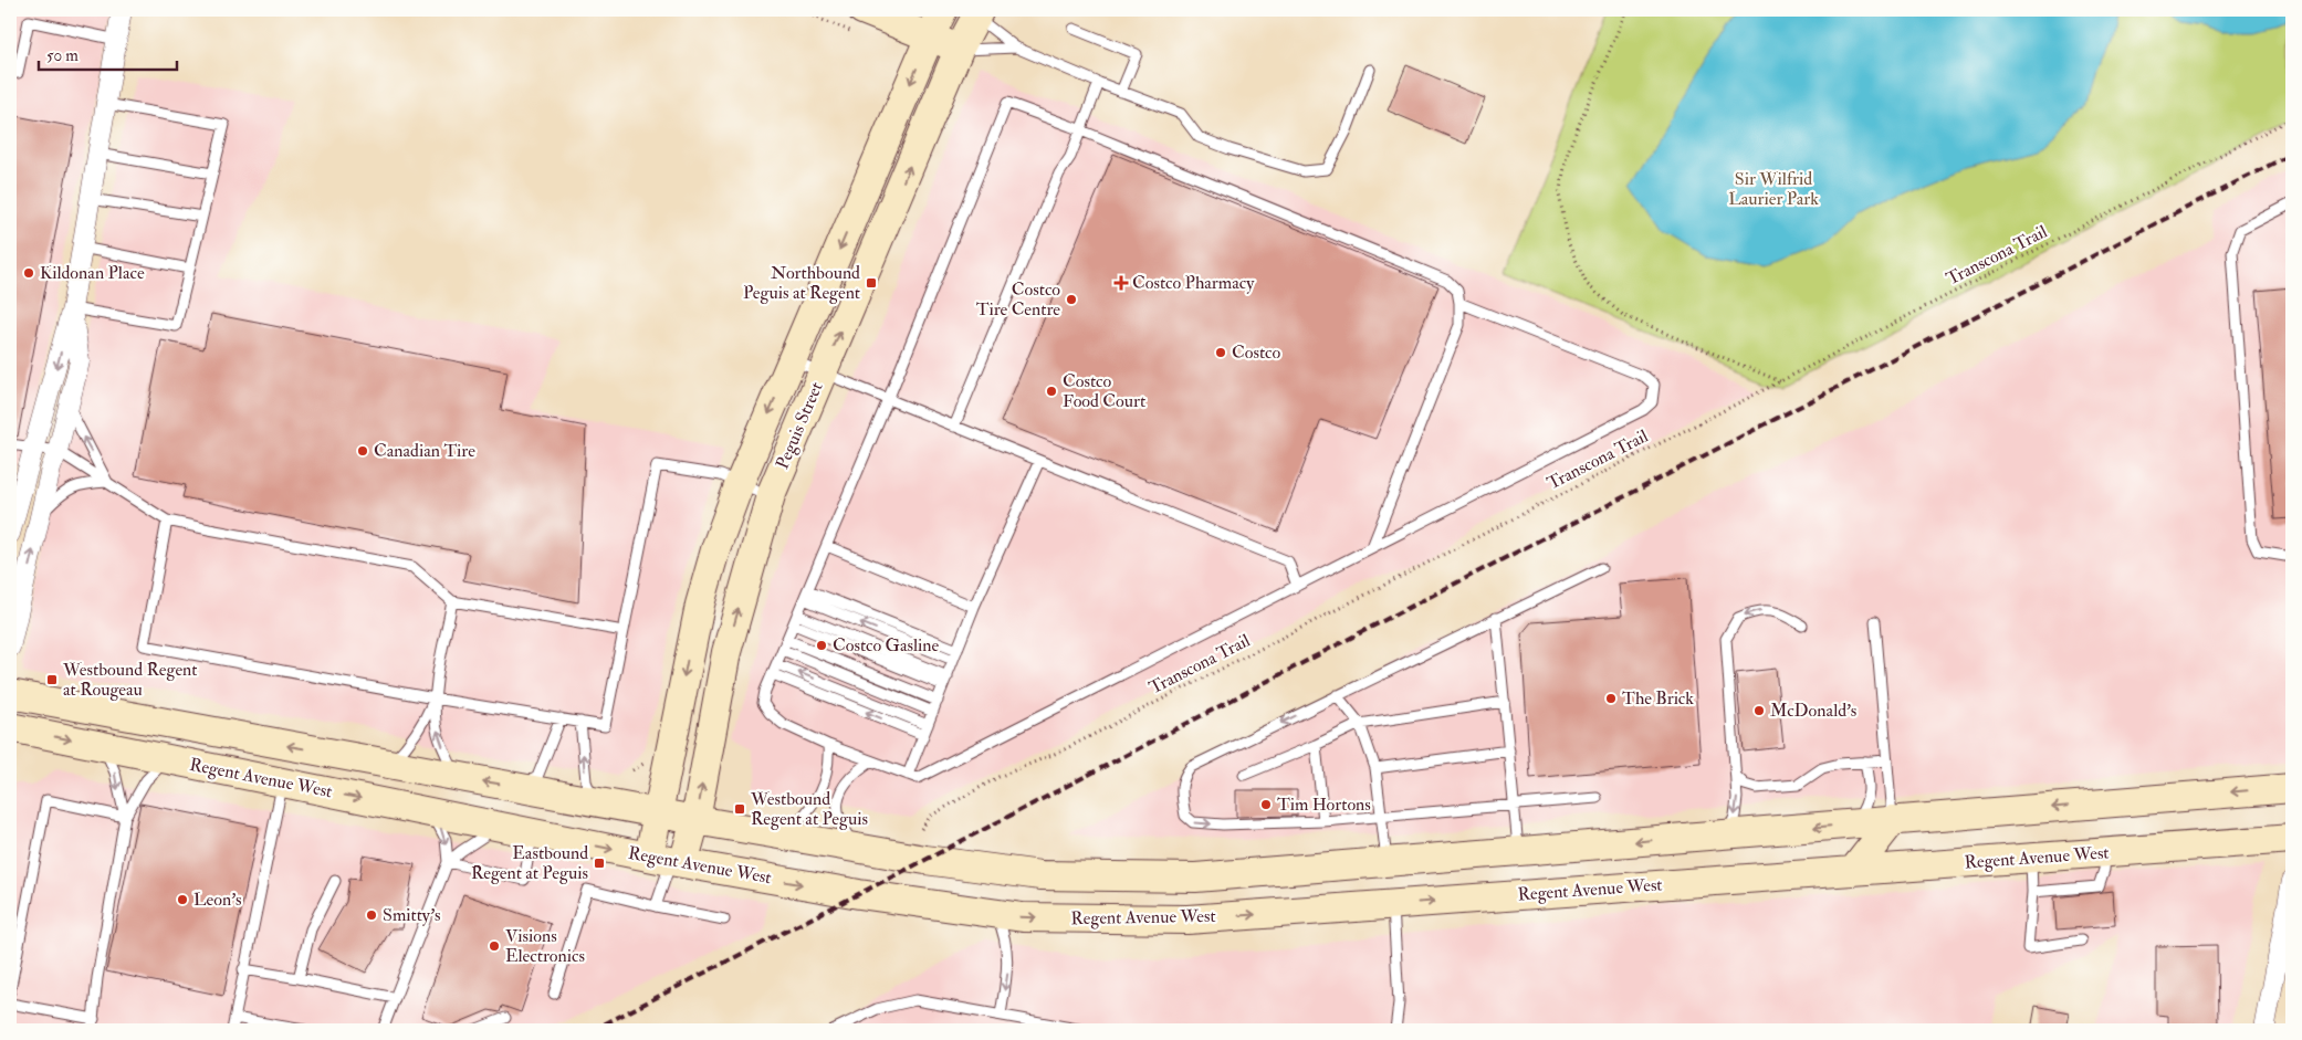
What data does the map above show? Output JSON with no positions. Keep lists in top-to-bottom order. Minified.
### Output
{"streets":{"main road":["Peguis Street","Regent Avenue West"],"path":["Transcona Trail"]},"crossings":[["Peguis Street","Regent Avenue West"]],"parks":["Sir Wilfrid Laurier Park"],"places":{"other":["Kildonan Place","Costco Tire Centre","Costco","Costco Food Court","Canadian Tire","Costco Gasline","The Brick","McDonald's","Tim Hortons","Leon's","Smitty's","Visions Electronics"],"transit":["Northbound Peguis at Regent","Westbound Regent at Rougeau","Westbound Regent at Peguis","Eastbound Regent at Peguis"],"health":["Costco Pharmacy"]},"scale_bar":"50 m"}
